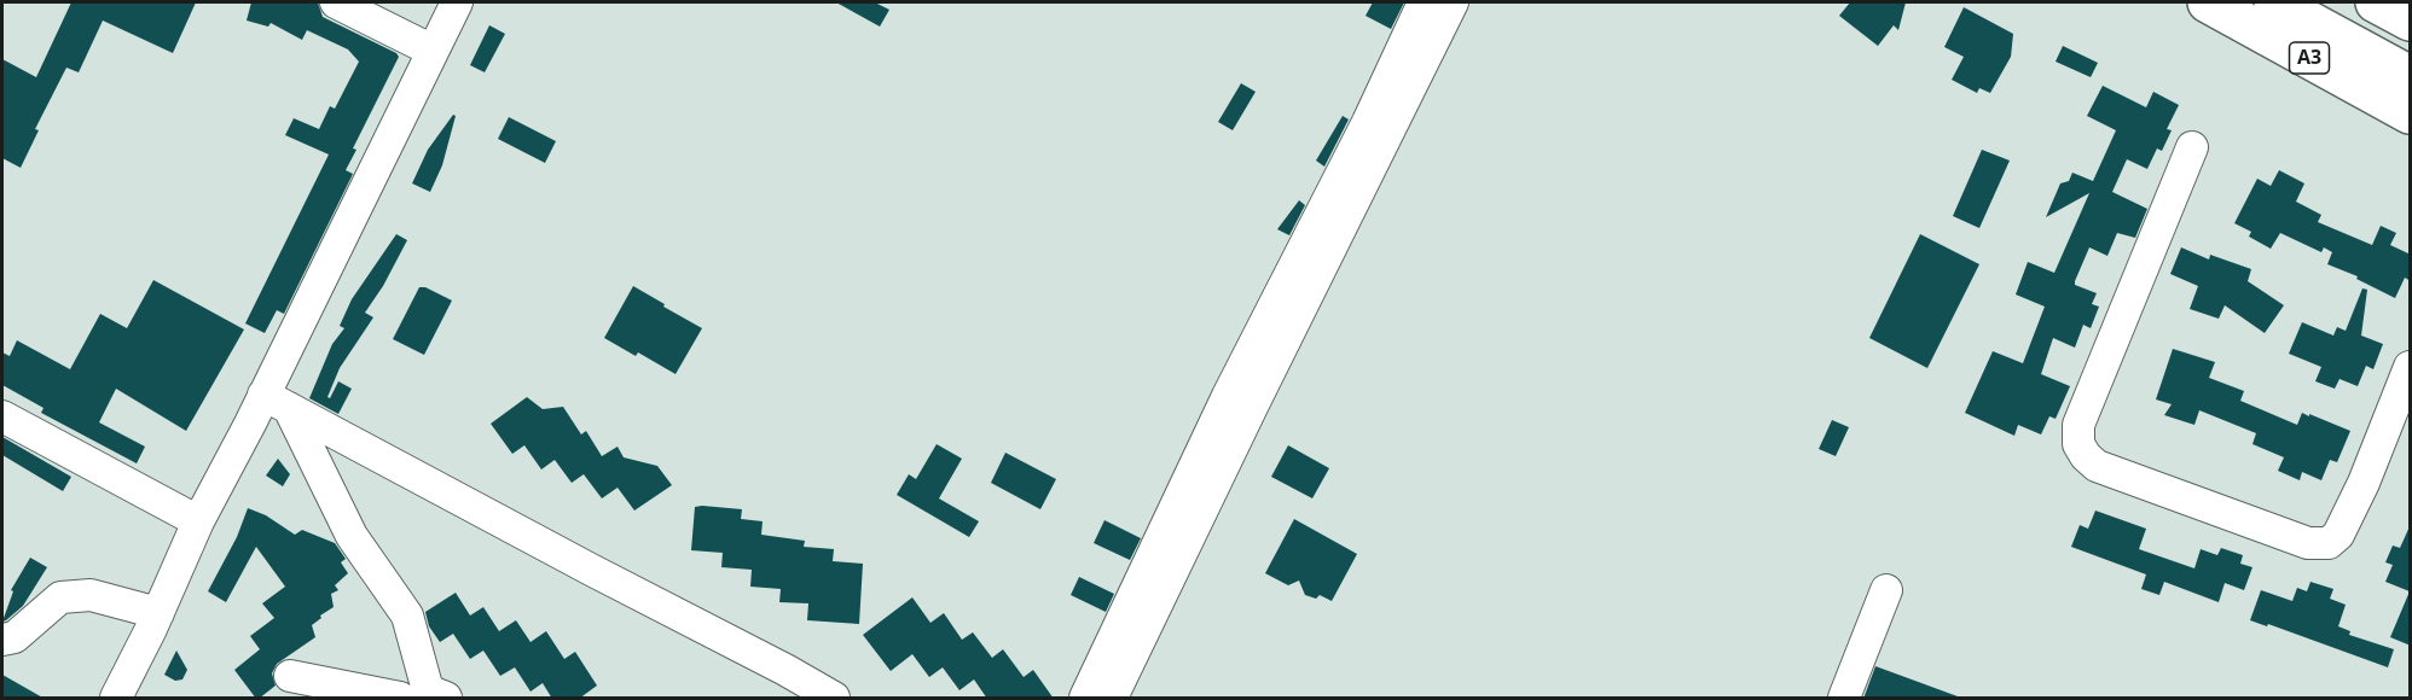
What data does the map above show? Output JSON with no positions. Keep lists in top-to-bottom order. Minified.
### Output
{"streets":{"main road":["A3"]}}
